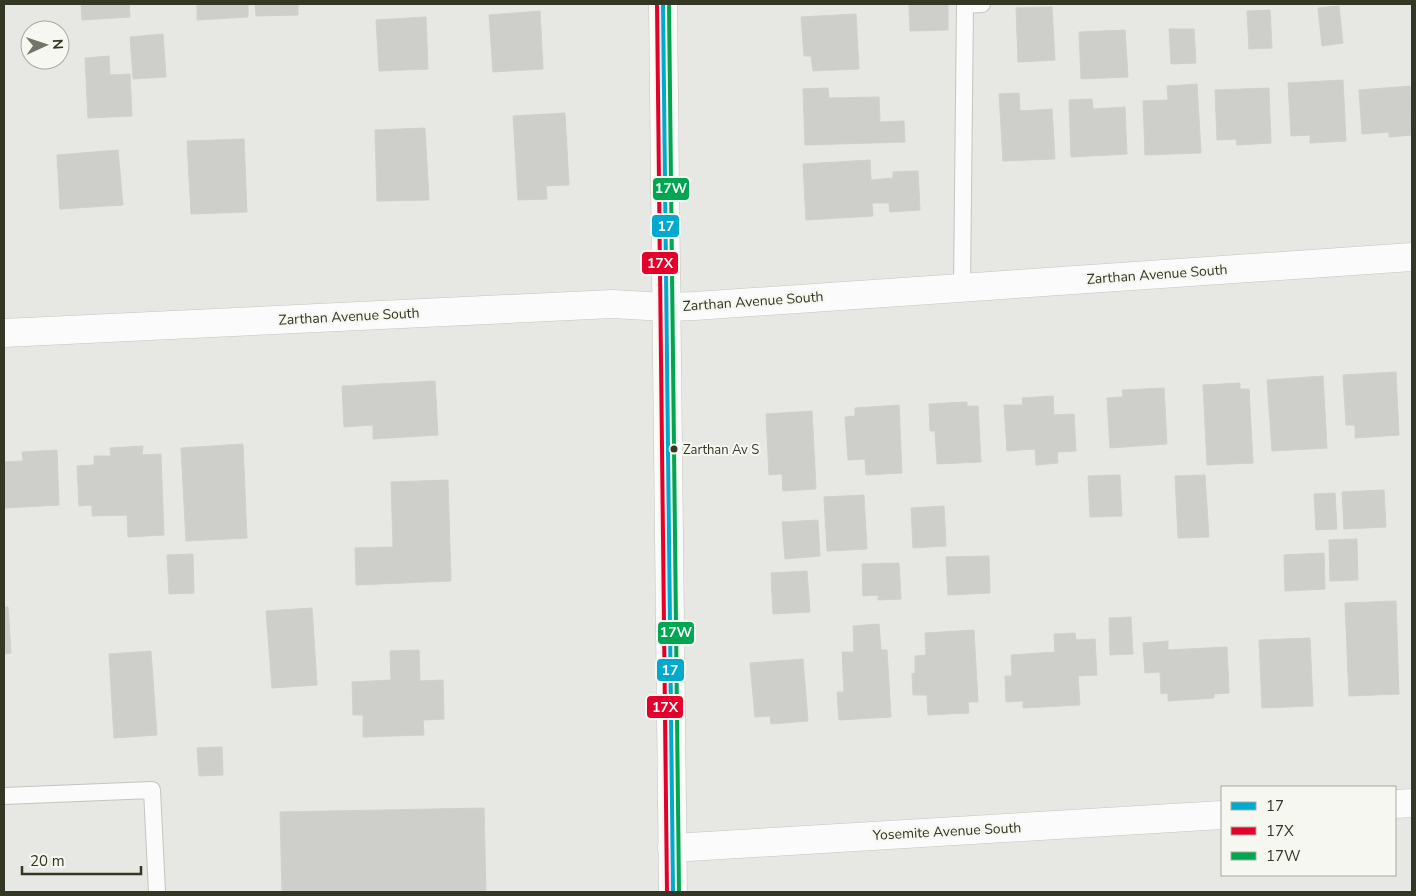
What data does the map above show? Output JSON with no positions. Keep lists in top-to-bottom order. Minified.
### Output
{"streets":{"street":["Zarthan Avenue South","Yosemite Avenue South"]},"places":["Zarthan Av S"],"lines":["transit line 17","transit line 17X","transit line 17W"],"legend":["17","17X","17W"],"scale_bar":"20 m","north":"right"}
